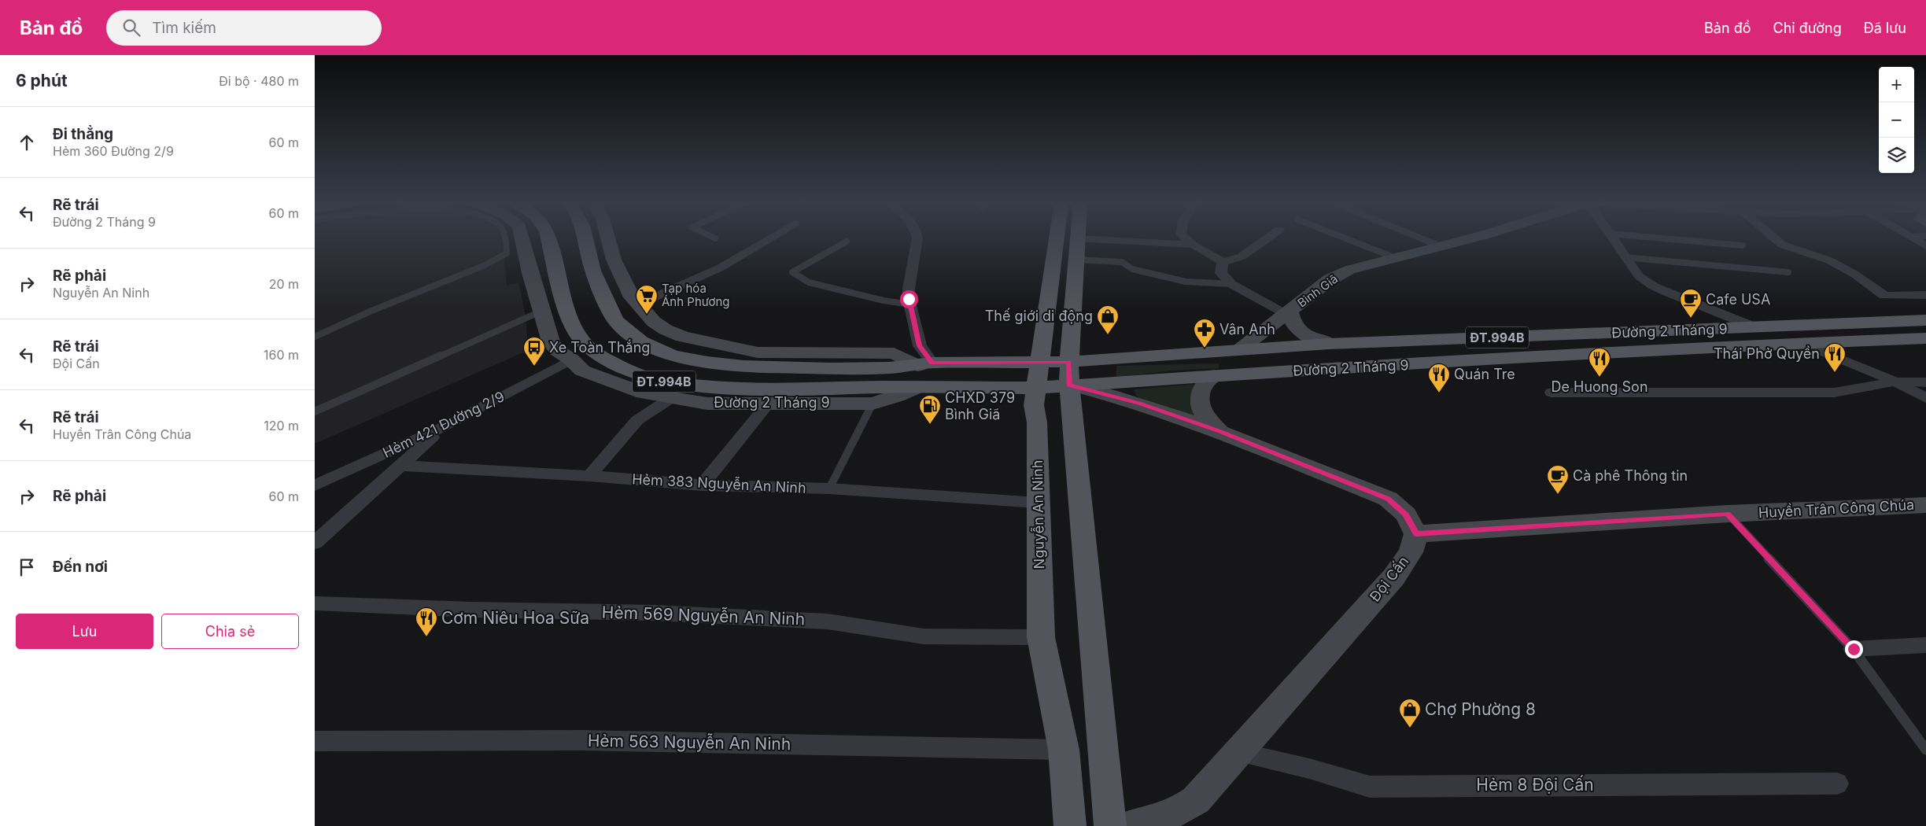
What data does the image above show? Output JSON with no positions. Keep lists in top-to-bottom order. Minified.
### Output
{"streets":{"main road":["Đường 2 Tháng 9","ĐT.994B","Nguyễn An Ninh"],"street":["Bình Giã","Hẻm 421 Đường 2/9","Hẻm 383 Nguyễn An Ninh","Huyền Trân Công Chúa","Đội Cấn","Hẻm 569 Nguyễn An Ninh","Hẻm 563 Nguyễn An Ninh","Hẻm 8 Đội Cấn"]},"crossings":[["Bình Giã","Đường 2 Tháng 9"],["Đường 2 Tháng 9","Hẻm 421 Đường 2/9"],["Đường 2 Tháng 9","Nguyễn An Ninh"],["Hẻm 383 Nguyễn An Ninh","Nguyễn An Ninh"],["Huyền Trân Công Chúa","Đội Cấn"],["Nguyễn An Ninh","Hẻm 569 Nguyễn An Ninh"],["Nguyễn An Ninh","Hẻm 563 Nguyễn An Ninh"],["Đội Cấn","Hẻm 8 Đội Cấn"]],"places":{"supermarket":["Tạp hóa Ánh Phương"],"cafe":["Cafe USA","Cà phê Thông tin"],"shop":["Thế giới di động","Chợ Phường 8"],"pharmacy":["Vân Anh"],"bus stop":["Xe Toàn Thắng"],"restaurant":["Thái Phở Quyền","De Huong Son","Quán Tre","Cơm Niêu Hoa Sữa"],"fuel station":["CHXD 379 Bình Giã"]},"page":{"header":"Bản đồ","search":"Tìm kiếm","nav":["Bản đồ","Chỉ đường","Đã lưu"],"heading":["6 phút","Đi bộ · 480 m"],"map_buttons":["+","−"],"list":[["Đi thẳng","Hẻm 360 Đường 2/9","60 m"],["Rẽ trái","Đường 2 Tháng 9","60 m"],["Rẽ phải","Nguyễn An Ninh","20 m"],["Rẽ trái","Đội Cấn","160 m"],["Rẽ trái","Huyền Trân Công Chúa","120 m"],["Rẽ phải","60 m"],"Đến nơi"],"buttons":["Lưu","Chia sẻ"]}}
